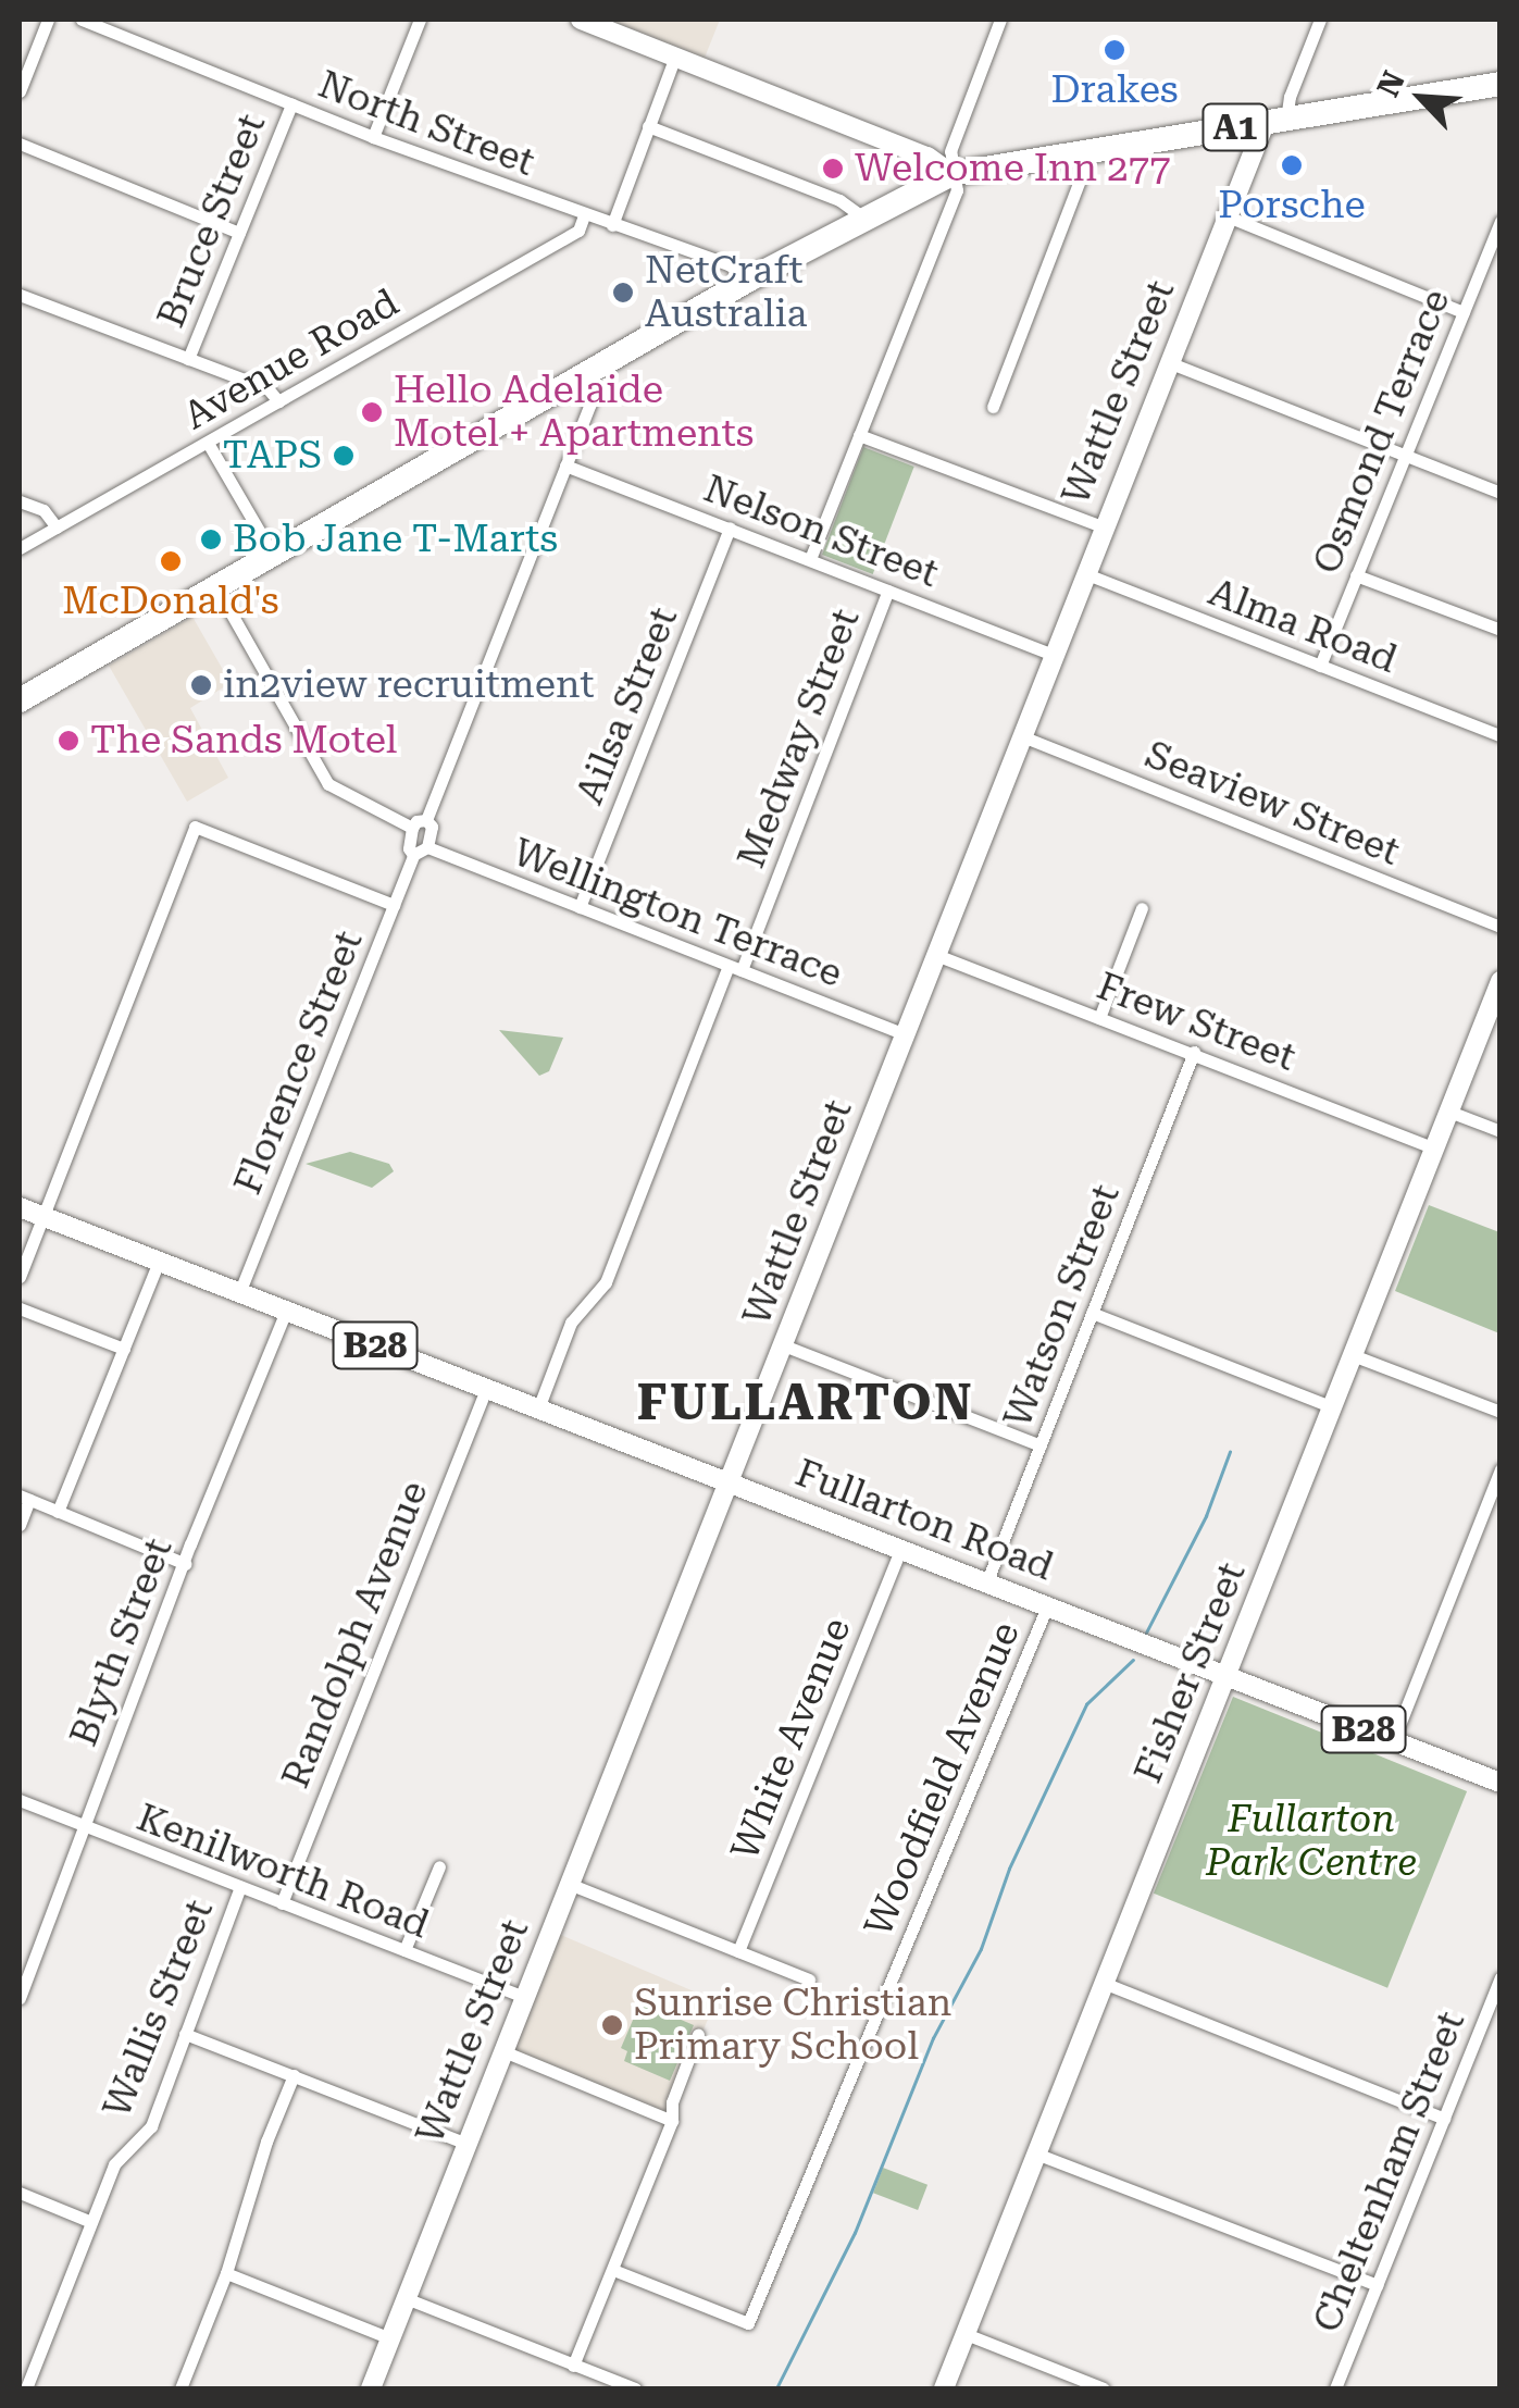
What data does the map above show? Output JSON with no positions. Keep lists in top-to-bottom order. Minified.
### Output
{"streets":{"highway":["A1"],"street":["North Street","Bruce Street","Avenue Road","Wattle Street","Osmond Terrace","Nelson Street","Alma Road","Ailsa Street","Medway Street","Seaview Street","Wellington Terrace","Frew Street","Florence Street","Watson Street","B28","Fullarton Road","Randolph Avenue","Blyth Street","Fisher Street","White Avenue","Woodfield Avenue","Kenilworth Road","Wallis Street","Cheltenham Street"]},"crossings":[["North Street","A1"],["North Street","Bruce Street"],["North Street","Avenue Road"],["A1","Wattle Street"],["Wattle Street","Nelson Street"],["Wattle Street","Alma Road"],["Wattle Street","Seaview Street"],["Wattle Street","Wellington Terrace"],["Wattle Street","Frew Street"],["Wattle Street","Fullarton Road"],["Wattle Street","Kenilworth Road"],["Osmond Terrace","Alma Road"],["Nelson Street","Ailsa Street"],["Nelson Street","Medway Street"],["Ailsa Street","Wellington Terrace"],["Medway Street","Wellington Terrace"],["Medway Street","Fullarton Road"],["Wellington Terrace","Florence Street"],["Frew Street","Watson Street"],["Frew Street","Fisher Street"],["Florence Street","Fullarton Road"],["Watson Street","Fullarton Road"],["Fullarton Road","Randolph Avenue"],["Fullarton Road","Blyth Street"],["Fullarton Road","Fisher Street"],["Fullarton Road","White Avenue"],["Fullarton Road","Woodfield Avenue"],["Randolph Avenue","Kenilworth Road"],["Blyth Street","Kenilworth Road"],["Kenilworth Road","Wallis Street"]],"districts":["FULLARTON"],"parks":["Fullarton Park Centre"],"places":["Drakes","Porsche","Welcome Inn 277","NetCraft Australia","Hello Adelaide Motel + Apartments","TAPS","Bob Jane T-Marts","McDonald's","in2view recruitment","The Sands Motel","Sunrise Christian Primary School"],"north":"top left"}
